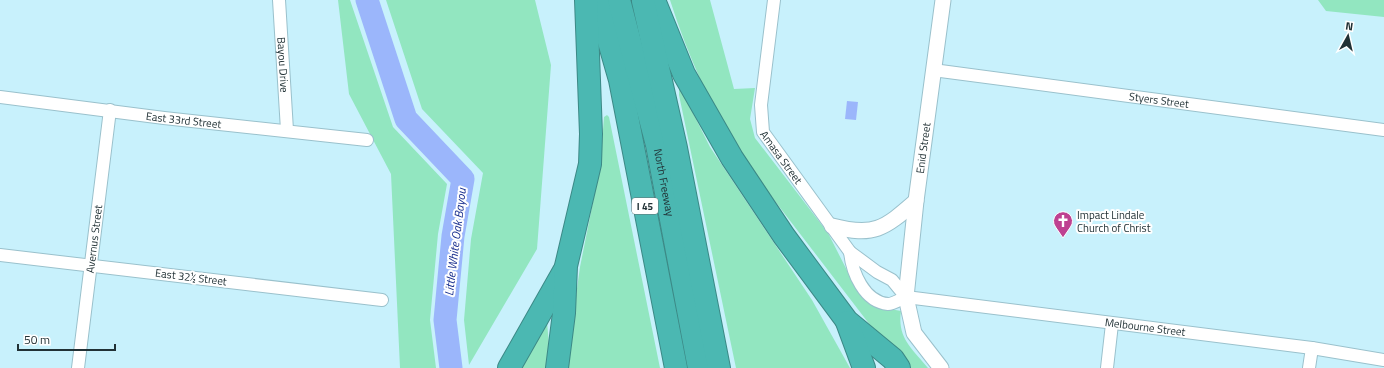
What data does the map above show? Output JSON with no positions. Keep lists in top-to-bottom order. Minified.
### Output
{"streets":{"highway":["North Freeway","I 45"],"street":["Bayou Drive","Styers Street","East 33rd Street","Enid Street","Amasa Street","Avernus Street","East 32½ Street","Melbourne Street"]},"crossings":[["Bayou Drive","East 33rd Street"],["Styers Street","Enid Street"],["East 33rd Street","Avernus Street"],["Enid Street","Amasa Street"],["Enid Street","Melbourne Street"],["Amasa Street","Melbourne Street"],["Avernus Street","East 32½ Street"]],"water":["Little White Oak Bayou"],"places":{"church":["Impact Lindale Church of Christ"]},"scale_bar":"50 m","north":"top"}
